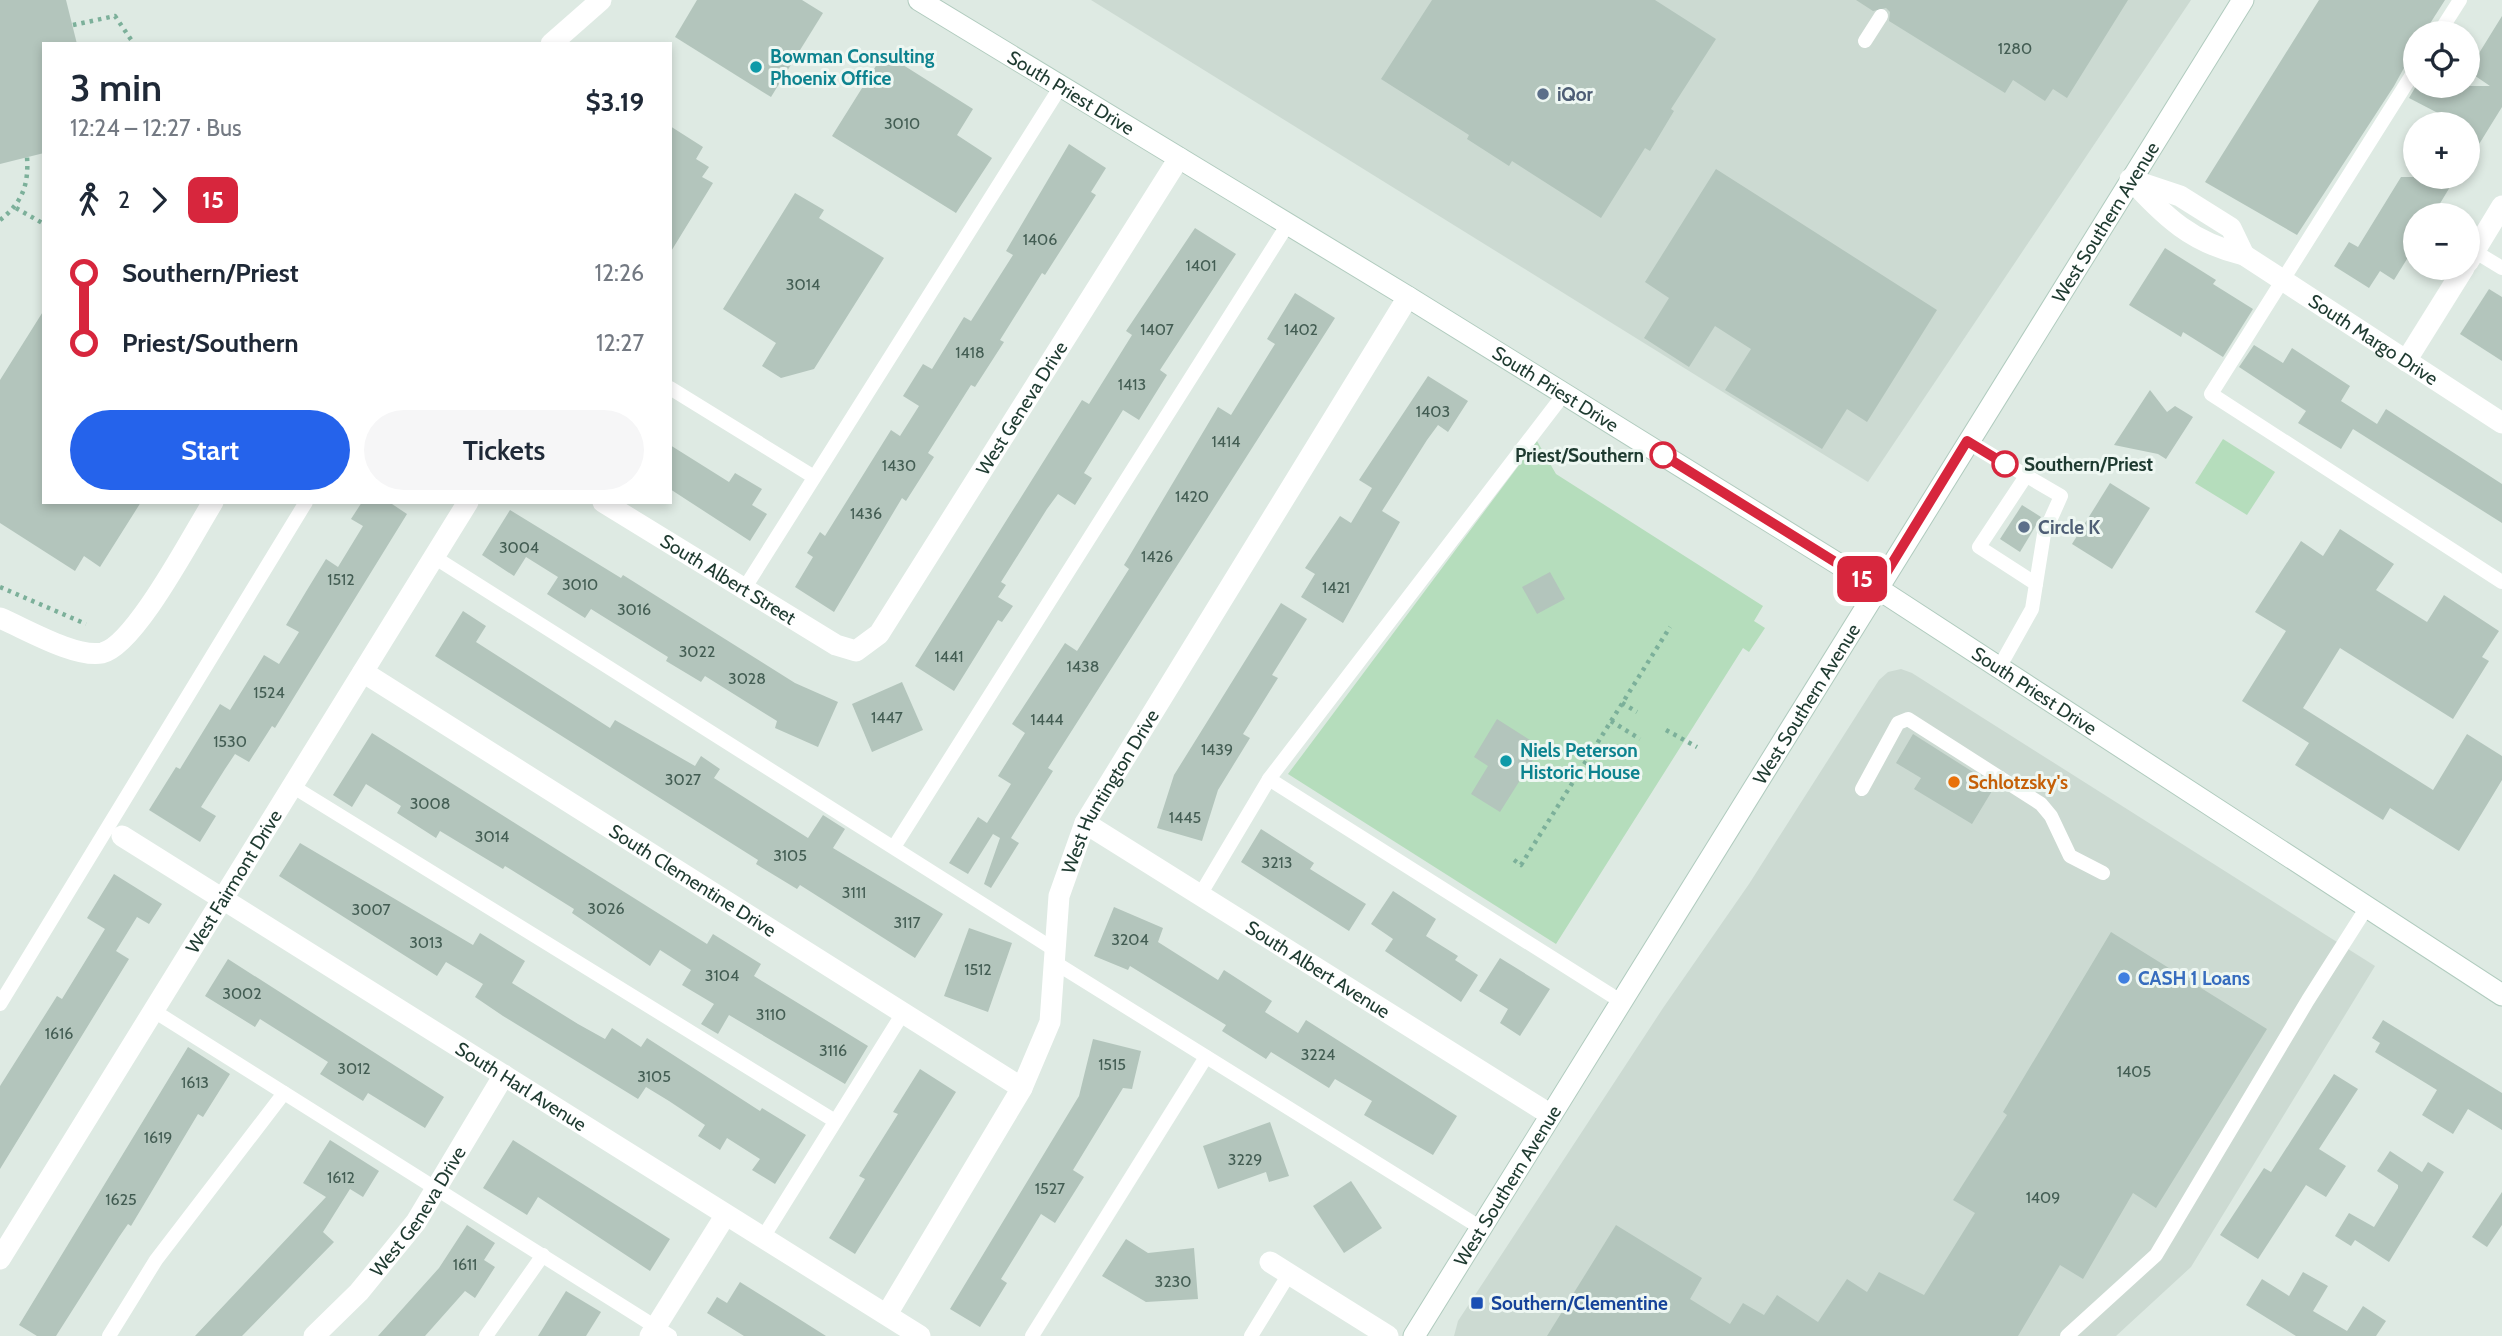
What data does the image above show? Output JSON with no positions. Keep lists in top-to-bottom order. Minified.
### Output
{"streets":{"street":["South Priest Drive","West Southern Avenue","South Margo Drive","West Geneva Drive","South Albert Street","West Huntington Drive","South Clementine Drive","West Fairmont Drive","South Albert Avenue","South Harl Avenue"]},"crossings":[["South Priest Drive","West Southern Avenue"],["South Priest Drive","West Geneva Drive"],["South Priest Drive","West Huntington Drive"],["West Southern Avenue","South Margo Drive"],["West Southern Avenue","South Albert Avenue"],["West Geneva Drive","South Albert Street"],["West Geneva Drive","South Harl Avenue"],["West Huntington Drive","South Clementine Drive"],["West Huntington Drive","South Albert Avenue"],["West Huntington Drive","South Harl Avenue"],["South Clementine Drive","West Fairmont Drive"],["West Fairmont Drive","South Harl Avenue"]],"places":{"other":["Bowman Consulting Phoenix Office","iQor","Priest/Southern","Southern/Priest","Circle K","Niels Peterson Historic House","Schlotzsky's","CASH 1 Loans"],"transit":["Southern/Clementine"]},"lines":["bus line 15"],"house_numbers":["1280","3010","1406","1401","3014","1407","1402","1418","1413","1403","1414","1430","1420","1436","3004","1426","1512","3010","1421","3016","3022","1441","1438","3028","1524","1447","1444","1530","1439","3027","3008","1445","3014","3105","3213","3111","3026","3007","3117","3204","3013","1512","3104","3002","3110","1616","3116","3224","1515","3012","1405","3105","1613","1619","3229","1612","1527","1409","1625","1611","3230"],"page":{"on_map":"15","map_buttons":["+","−"],"heading":["3 min","12:24 – 12:27 · Bus","$3.19"],"legs":["2","15"],"list":[{"name":"Southern/Priest","value":"12:26"},{"name":"Priest/Southern","value":"12:27"}],"buttons":["Start","Tickets"]}}
